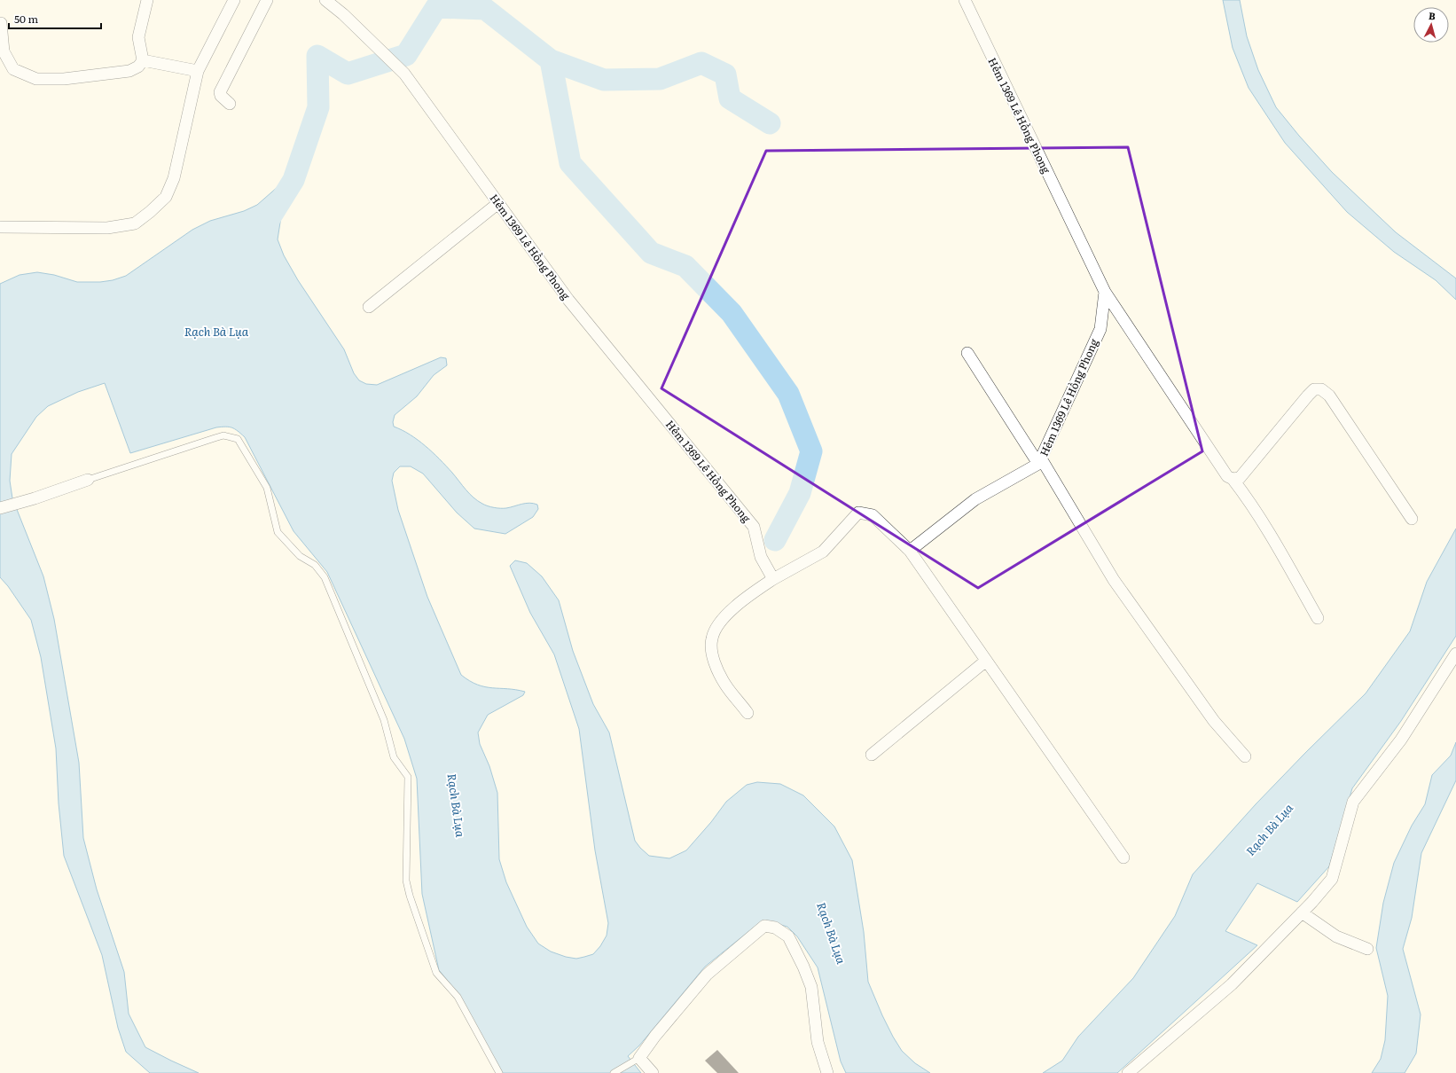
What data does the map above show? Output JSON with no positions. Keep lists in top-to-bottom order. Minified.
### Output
{"streets":{"street":["Hẻm 1369 Lê Hồng Phong"]},"water":["Rạch Bà Lụa"],"scale_bar":"50 m","north":"top"}
